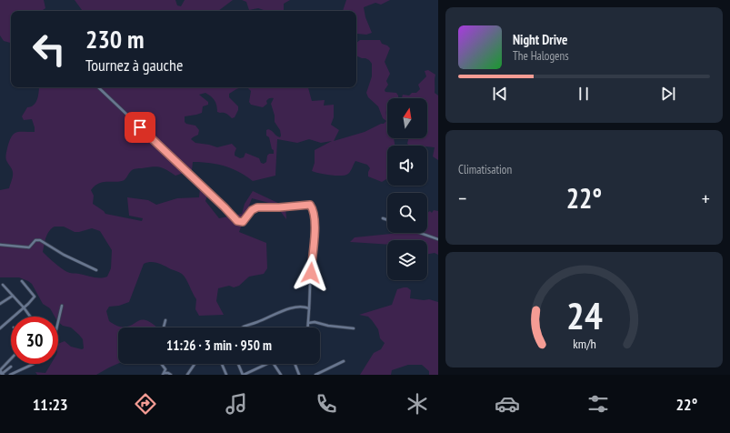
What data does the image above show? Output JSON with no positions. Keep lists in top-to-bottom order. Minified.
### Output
{"north":"top","page":{"turn":["230 m","Tournez à gauche"],"song":["Night Drive","The Halogens"],"tile":"Climatisation","heat":["−","22°","+"],"limit":"30","trip":"11:26 · 3 min · 950 m","tabs":["11:23","22°"],"gauge":["24","km/h"]}}
